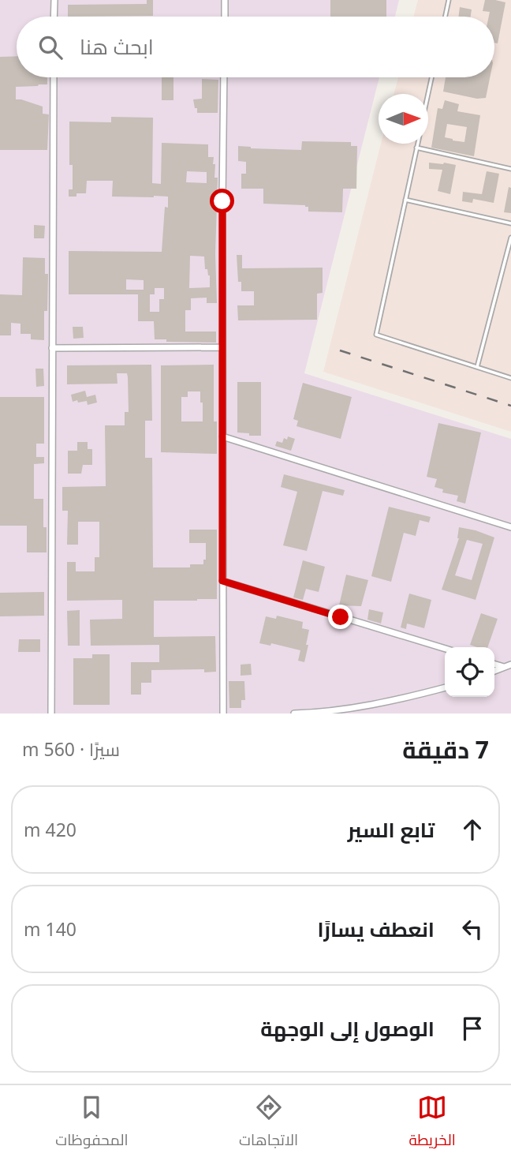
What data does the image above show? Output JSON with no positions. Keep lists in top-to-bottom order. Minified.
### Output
{"north":"right","page":{"search":"ابحث هنا","heading":["7 دقيقة","سيرًا · 560 m"],"list":[["تابع السير","420 m"],["انعطف يسارًا","140 m"],"الوصول إلى الوجهة"],"nav":["الخريطة","الاتجاهات","المحفوظات"]}}
